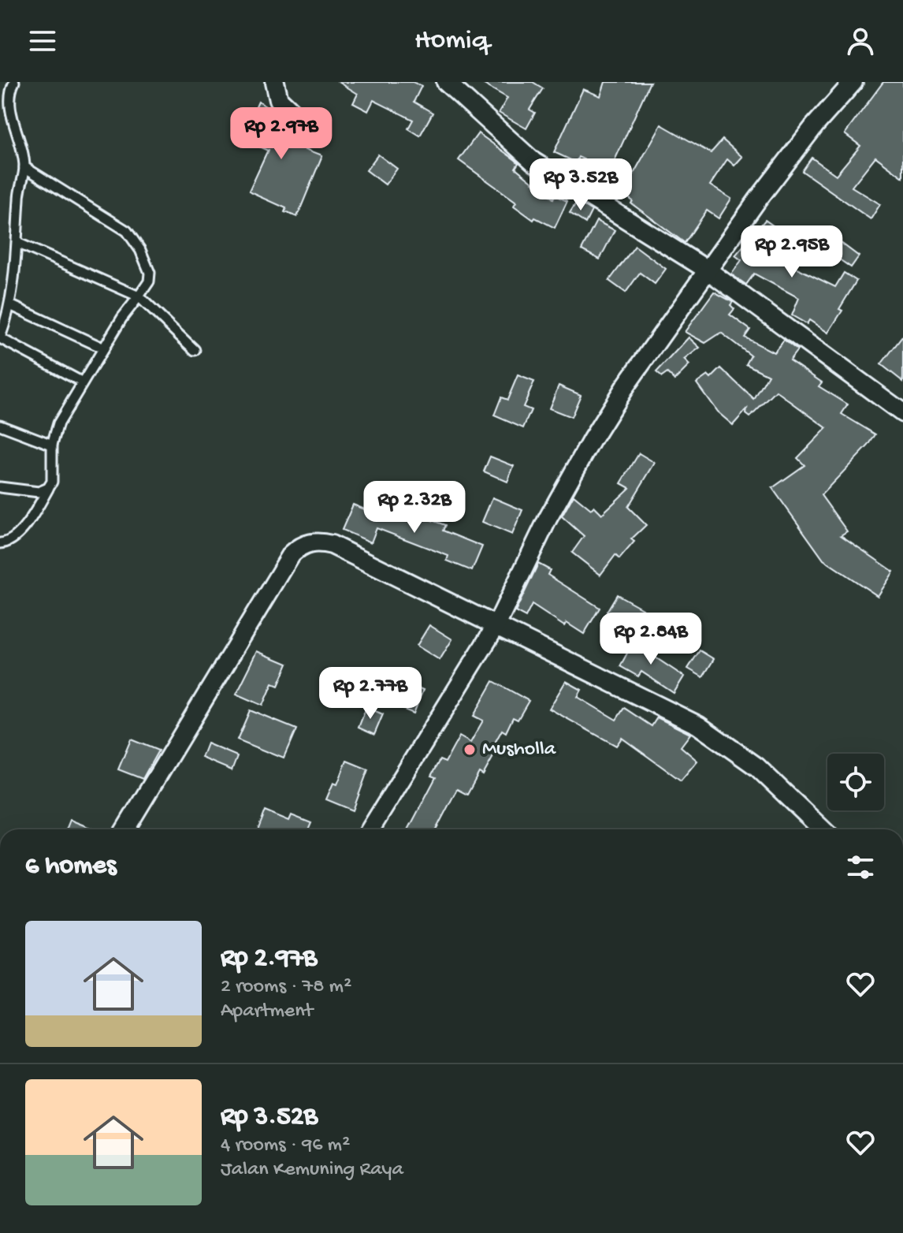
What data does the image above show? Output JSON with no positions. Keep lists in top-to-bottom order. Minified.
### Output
{"places":["Musholla"],"page":{"header":"Homiq","price":["Rp 2.97B","Rp 3.52B","Rp 2.95B","Rp 2.32B","Rp 2.84B","Rp 2.77B"],"heading":"6 homes","list":[{"name":"Rp 2.97B","note":"2 rooms · 78 m² · Apartment"},{"name":"Rp 3.52B","note":"4 rooms · 96 m² · Jalan Kemuning Raya"}]}}
